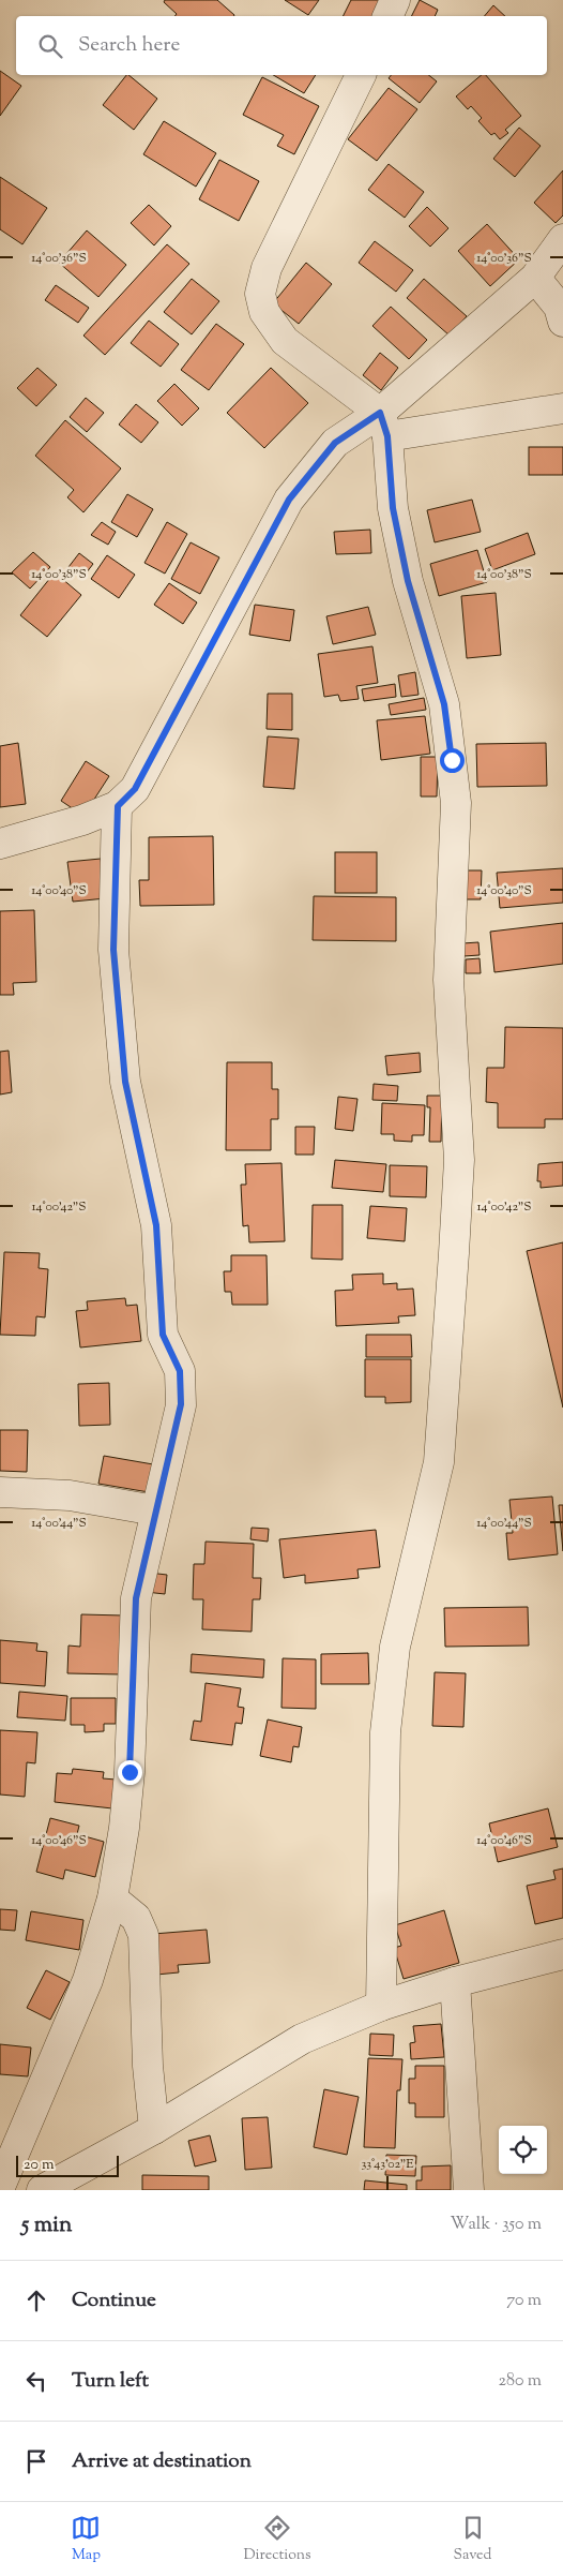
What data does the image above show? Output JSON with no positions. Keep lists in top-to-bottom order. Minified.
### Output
{"scale_bar":"20 m","page":{"search":"Search here","scale":"20 m","heading":["5 min","Walk · 350 m"],"list":[["Continue","70 m"],["Turn left","280 m"],"Arrive at destination"],"nav":["Map","Directions","Saved"]},"coordinates":["14°00'36\"S","14°00'38\"S","14°00'40\"S","14°00'42\"S","14°00'44\"S","14°00'46\"S","33°43'02\"E"]}
